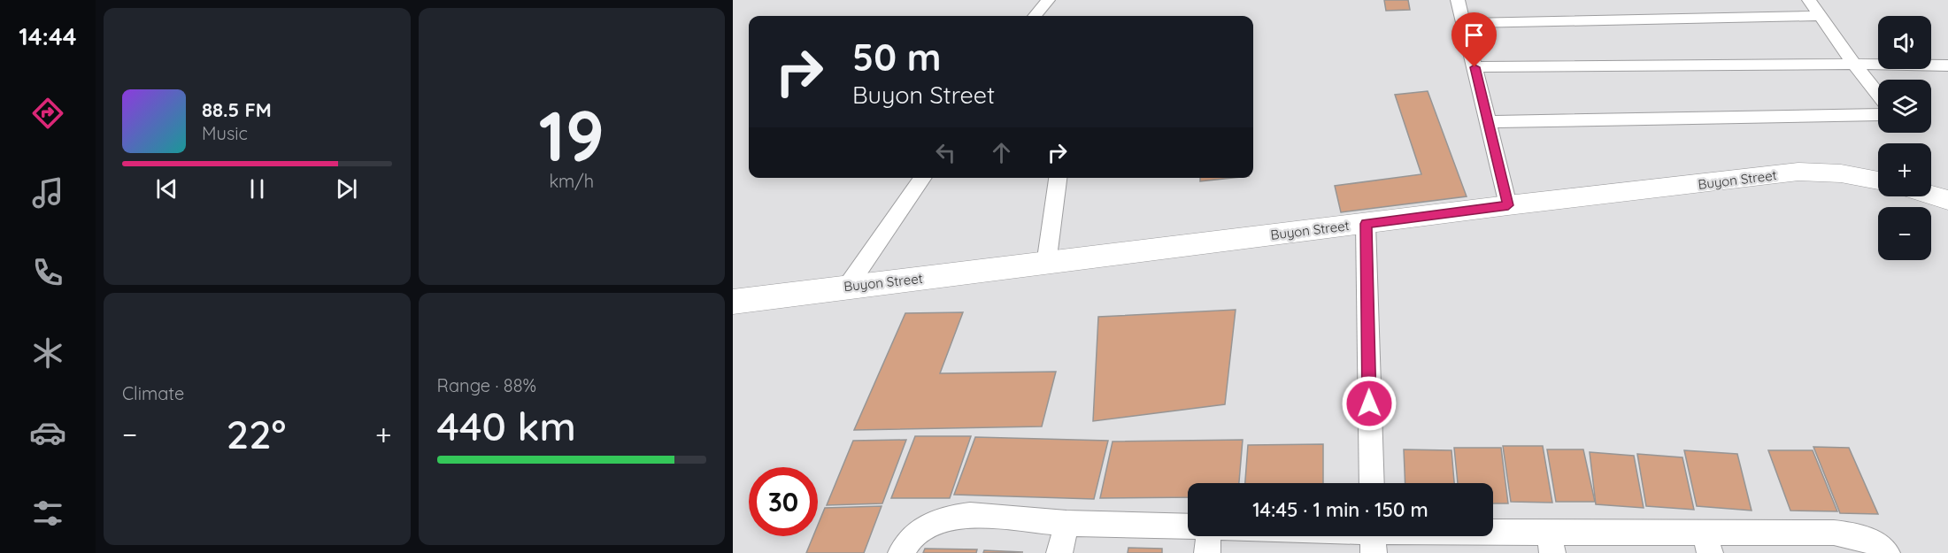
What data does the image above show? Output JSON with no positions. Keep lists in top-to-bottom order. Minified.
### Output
{"streets":{"main road":["Buyon Street"]},"page":{"tabs":"14:44","tile":[["19","km/h"],"Climate",["Range · 88%","440 km"]],"map_buttons":["+","−"],"turn":["50 m","Buyon Street"],"song":["88.5 FM","Music"],"heat":["−","22°","+"],"limit":"30","trip":"14:45 · 1 min · 150 m"}}
